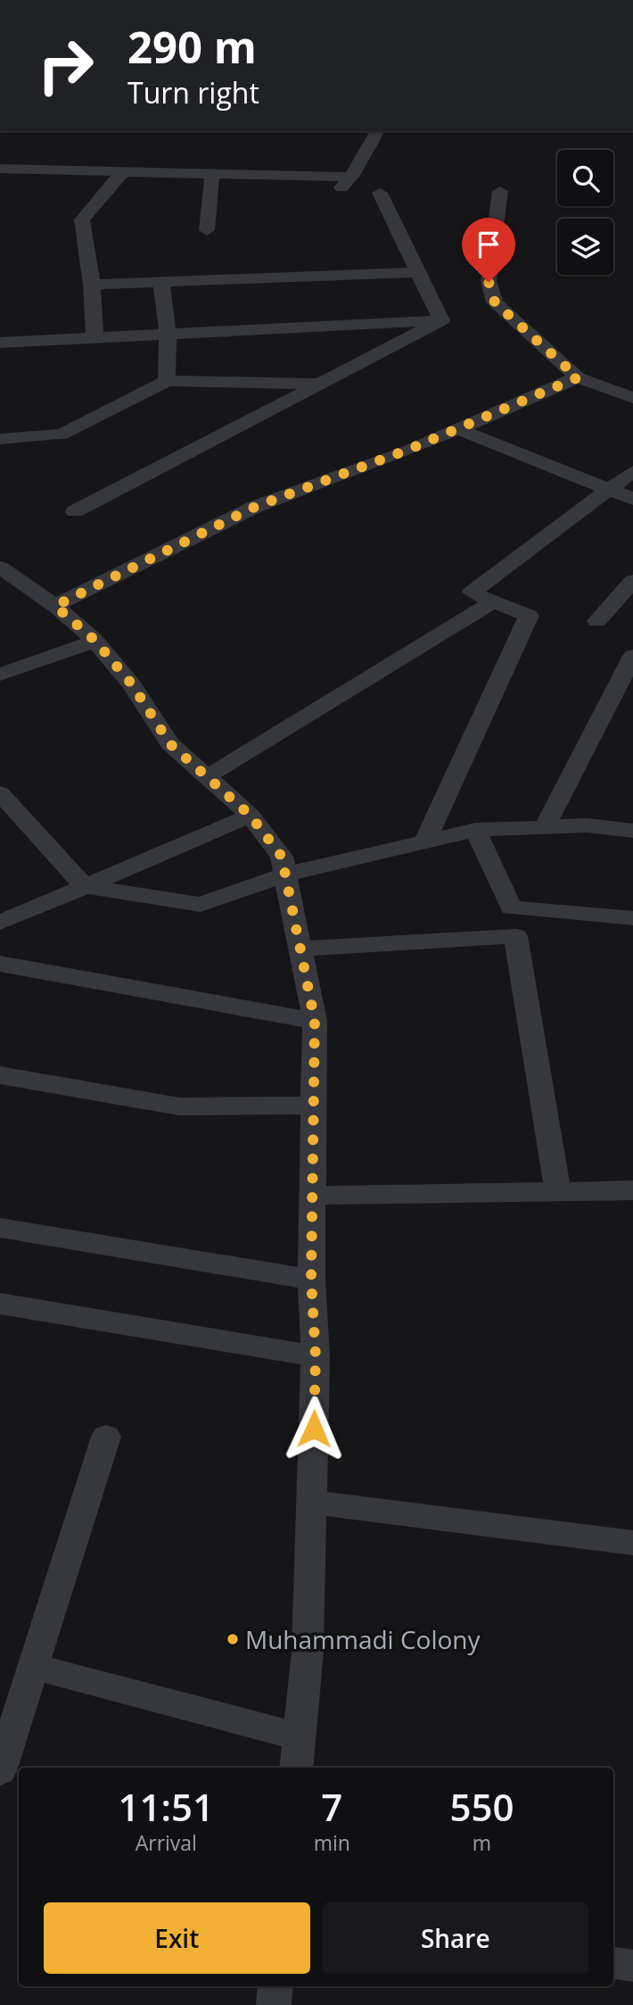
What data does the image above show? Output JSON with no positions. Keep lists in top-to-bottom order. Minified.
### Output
{"places":["Muhammadi Colony"],"page":{"turn":["290 m","Turn right"],"eta":["11:51","Arrival","7","min","550","m"],"buttons":["Exit","Share"]}}
